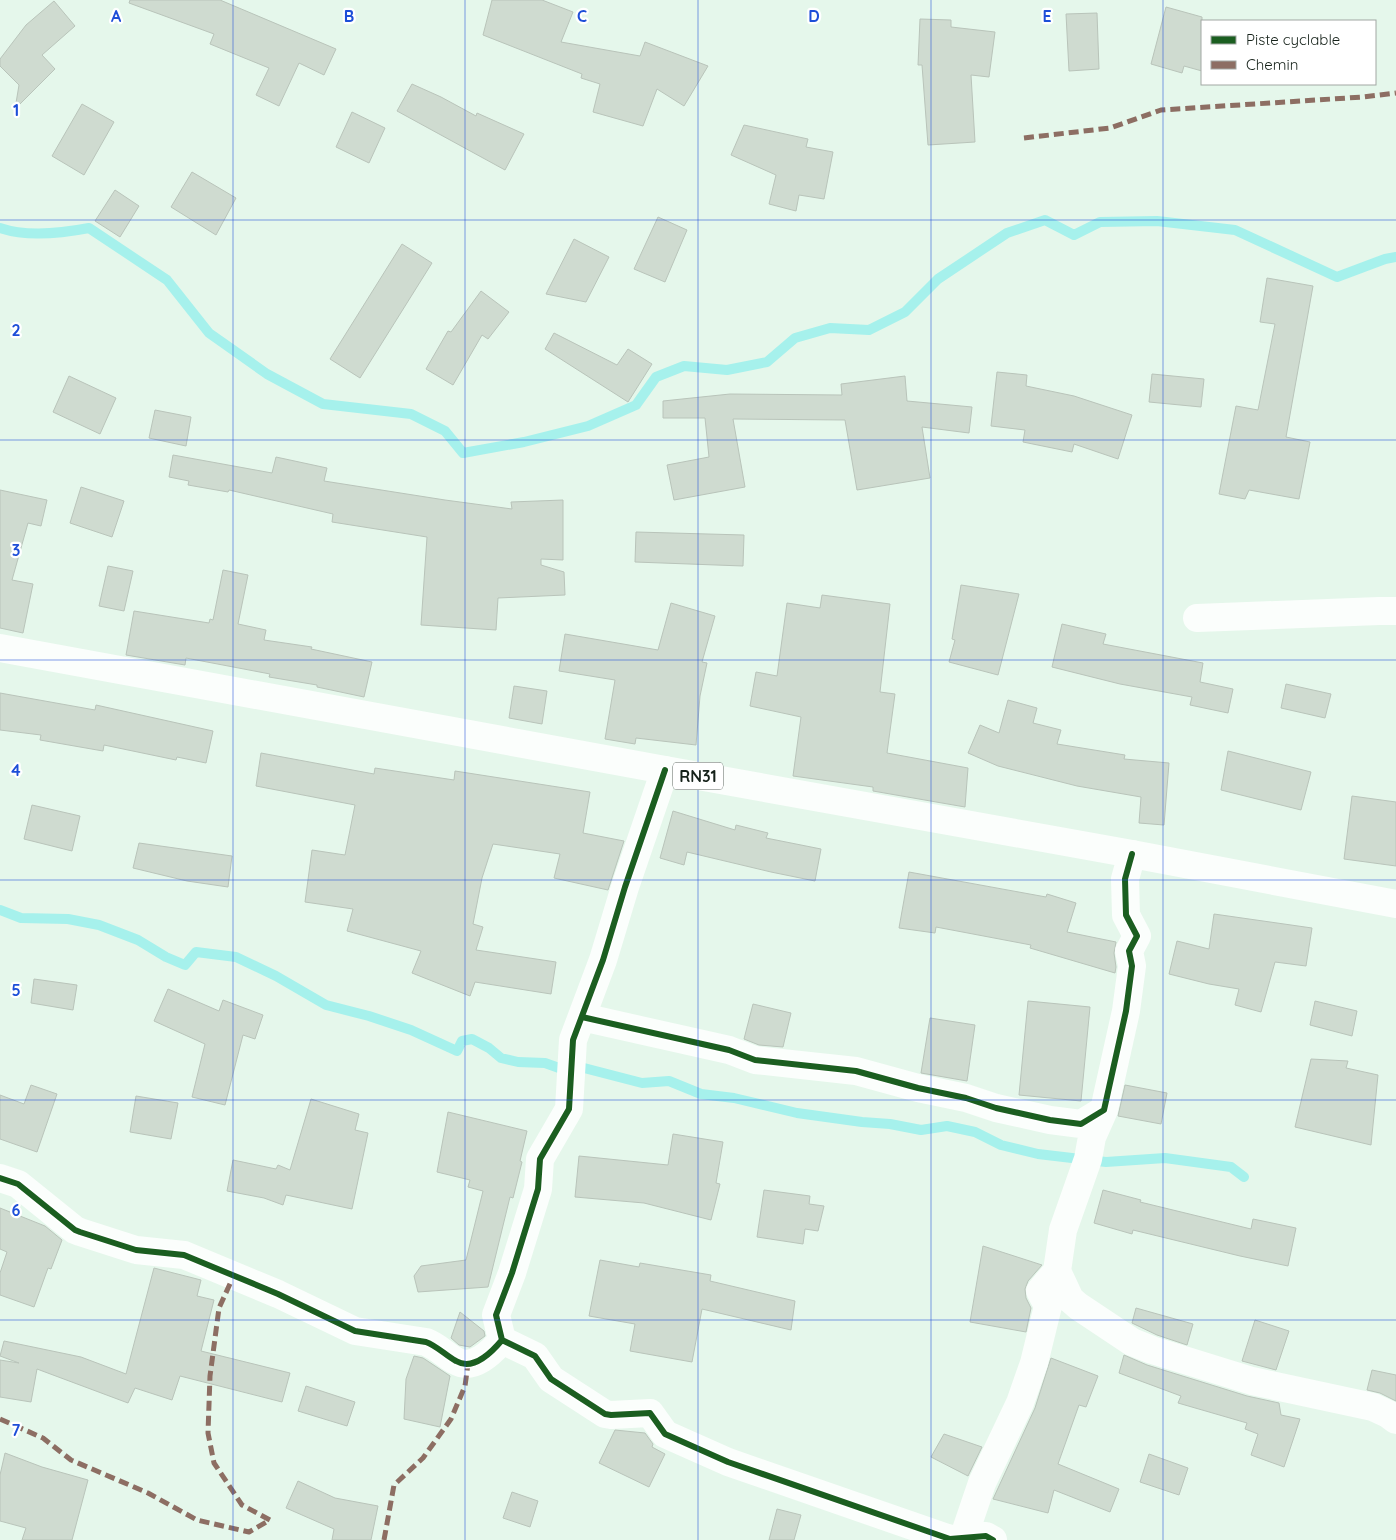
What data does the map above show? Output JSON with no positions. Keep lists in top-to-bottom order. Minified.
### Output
{"streets":{"street":["RN31"]},"legend":["Piste cyclable","Chemin"],"grid":{"columns":["A","B","C","D","E"],"rows":["1","2","3","4","5","6","7"]}}
